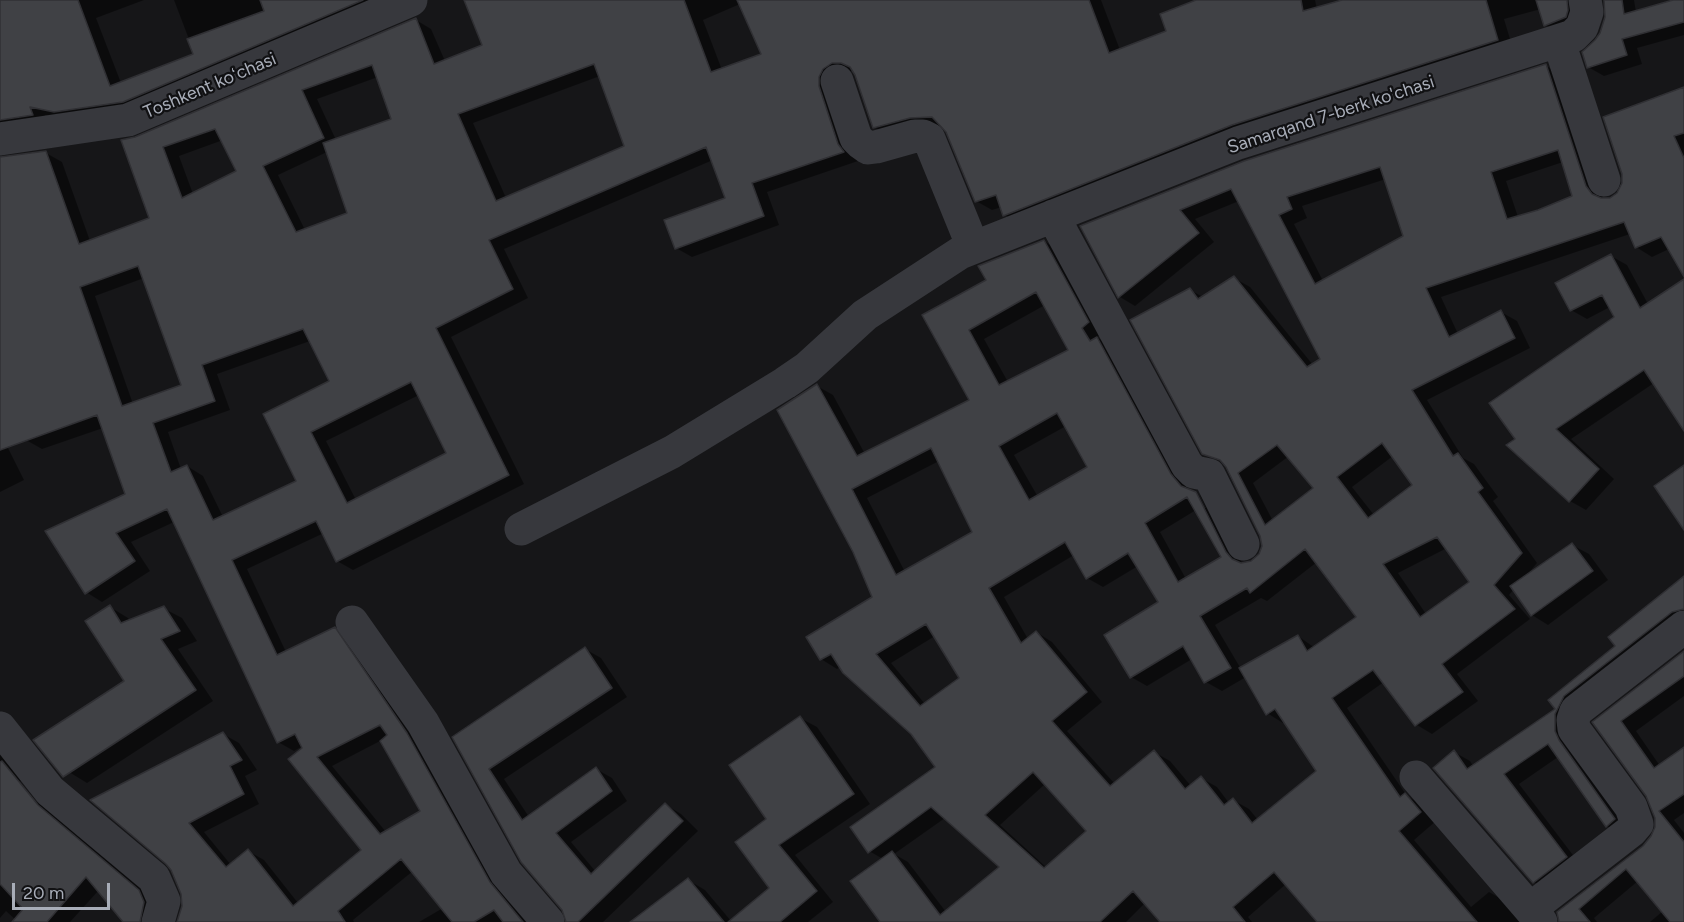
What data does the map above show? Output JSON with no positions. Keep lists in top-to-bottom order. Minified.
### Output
{"streets":{"street":["Toshkent koʻchasi","Samarqand 7-berk ko'chasi"]},"scale_bar":"20 m"}
